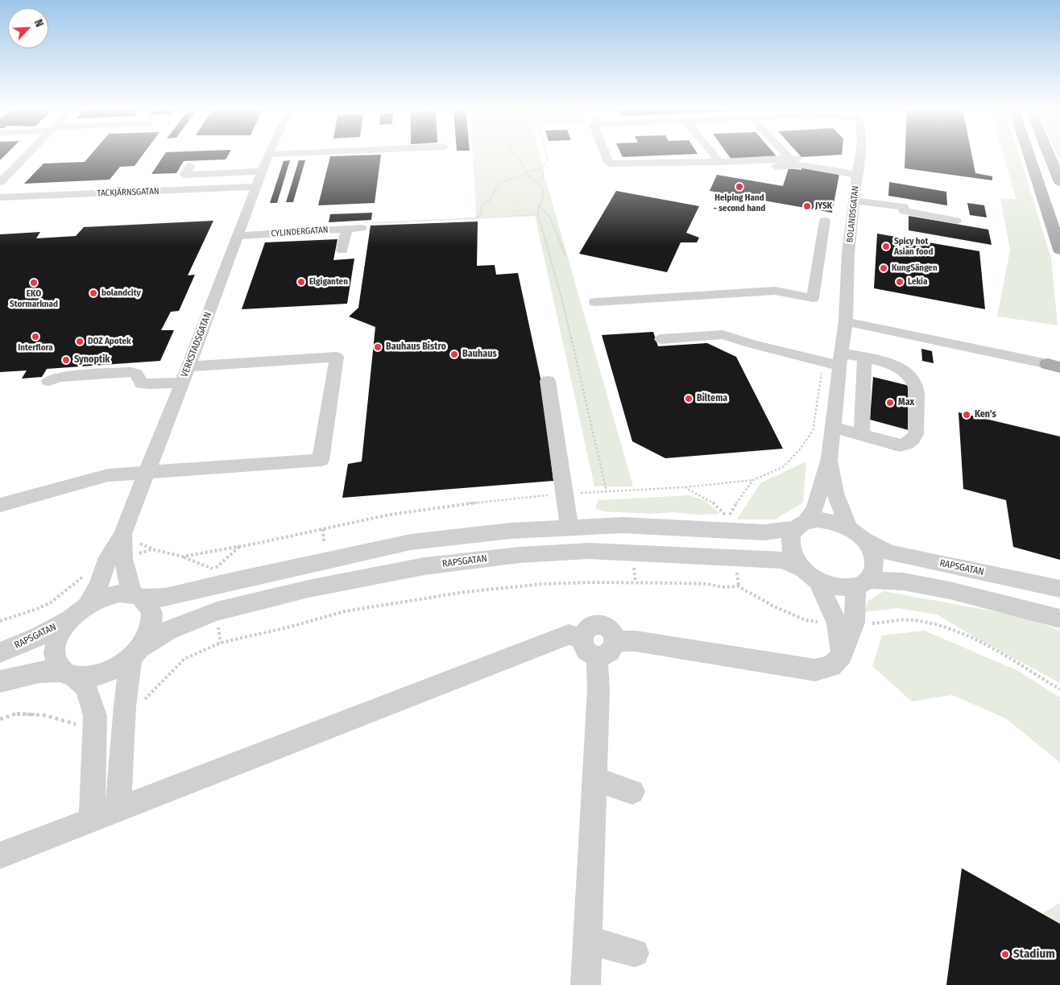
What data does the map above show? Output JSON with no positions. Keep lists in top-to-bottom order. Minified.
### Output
{"streets":{"street":["TACKJÄRNSGATAN","BOLANDSGATAN","CYLINDERGATAN","VERKSTADSGATAN","RAPSGATAN"]},"crossings":[["TACKJÄRNSGATAN","VERKSTADSGATAN"],["BOLANDSGATAN","RAPSGATAN"],["CYLINDERGATAN","VERKSTADSGATAN"],["VERKSTADSGATAN","RAPSGATAN"]],"places":["Helping Hand - second hand","JYSK","Spicy hot Asian food","KungSängen","Elgiganten","Lekia","EKO Stormarknad","bolandcity","Interflora","DOZ Apotek","Bauhaus Bistro","Bauhaus","Synoptik","Biltema","Max","Ken's","Stadium"],"north":"top right"}
